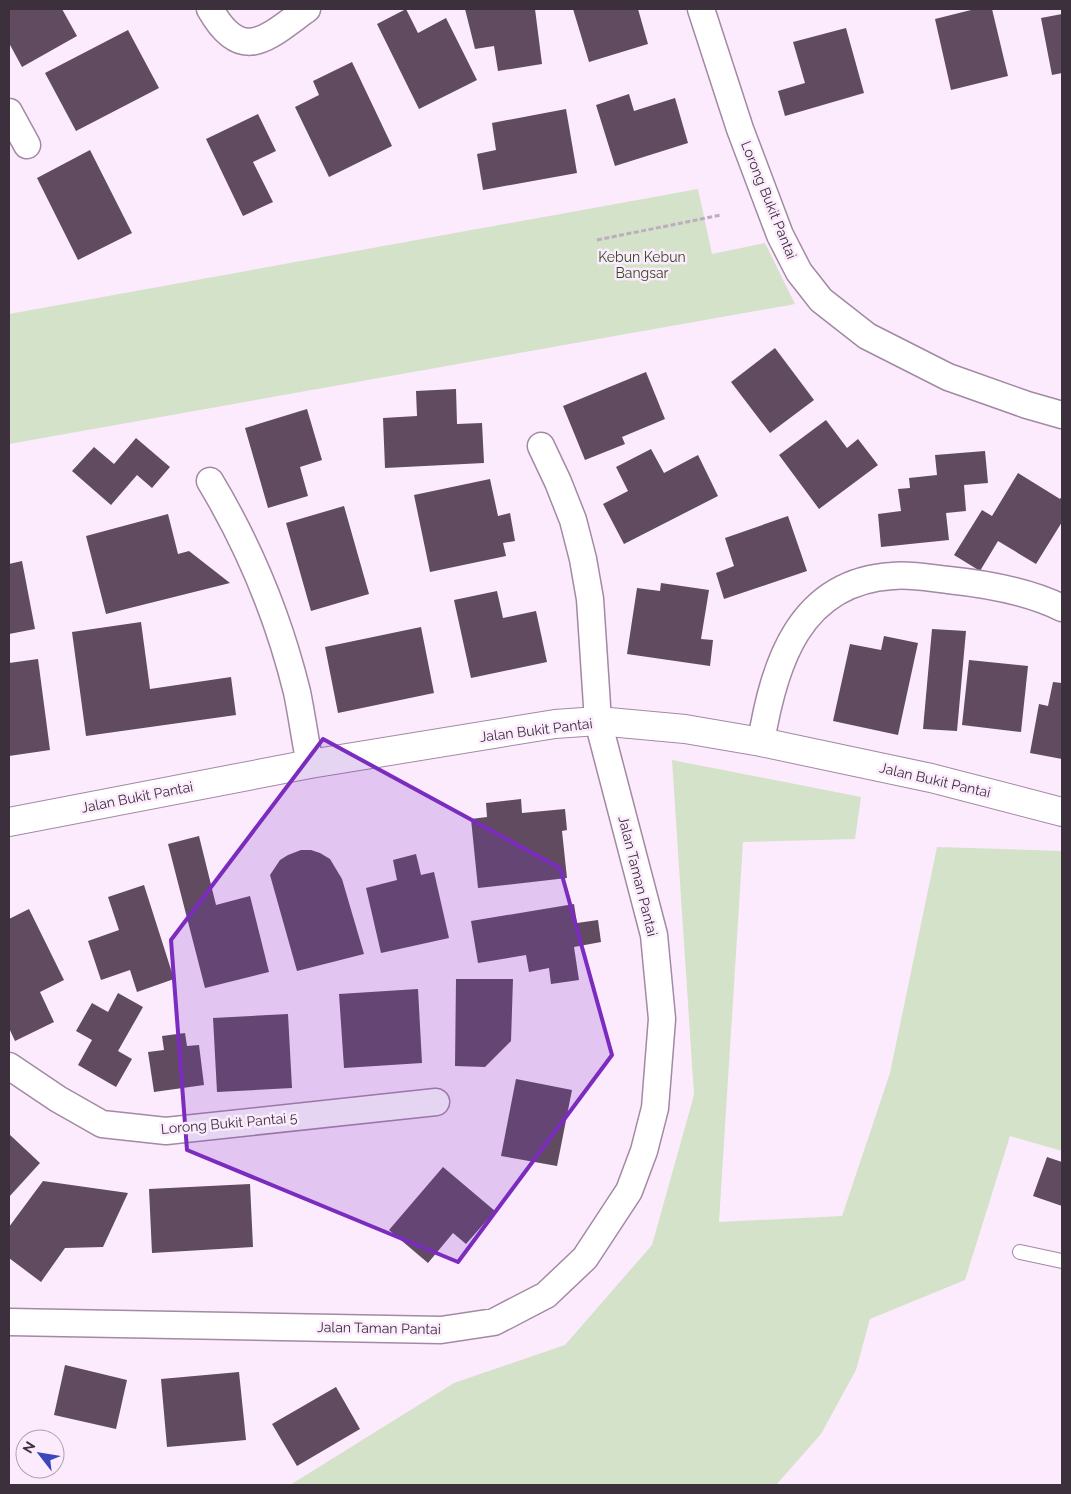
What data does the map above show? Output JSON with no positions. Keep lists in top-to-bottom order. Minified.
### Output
{"streets":{"street":["Lorong Bukit Pantai","Jalan Bukit Pantai","Jalan Taman Pantai","Lorong Bukit Pantai 5"]},"crossings":[["Jalan Bukit Pantai","Jalan Taman Pantai"]],"parks":["Kebun Kebun Bangsar"],"north":"top left"}
